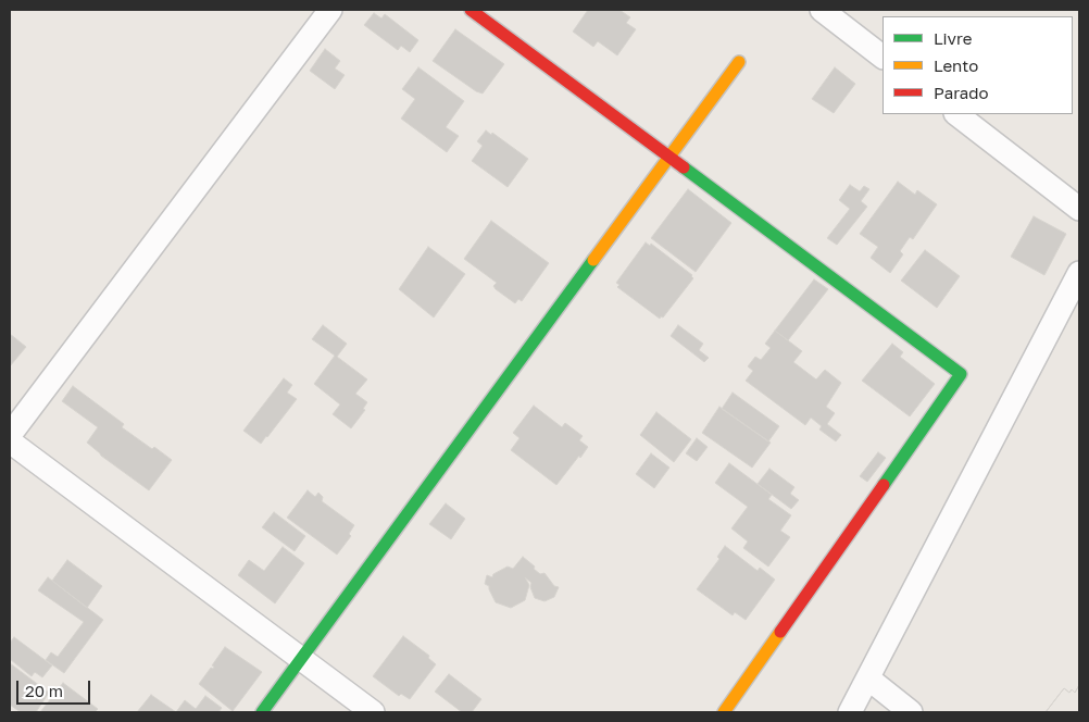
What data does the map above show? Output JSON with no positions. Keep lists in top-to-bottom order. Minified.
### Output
{"legend":["Livre","Lento","Parado"],"scale_bar":"20 m"}
